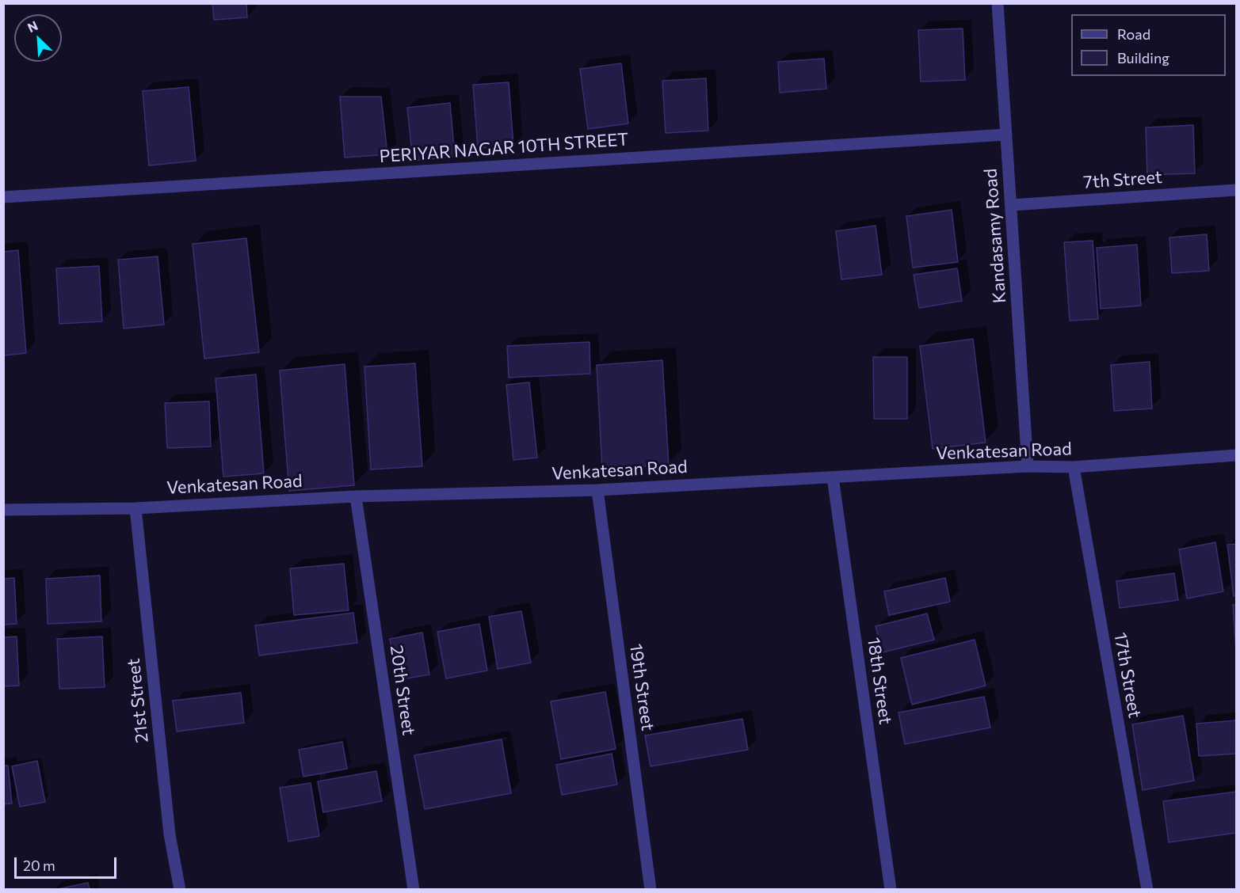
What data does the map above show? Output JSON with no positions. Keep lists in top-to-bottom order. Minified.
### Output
{"streets":{"street":["PERIYAR NAGAR 10TH STREET","7th Street","Kandasamy Road","Venkatesan Road","17th Street","18th Street","19th Street","20th Street","21st Street"]},"crossings":[["PERIYAR NAGAR 10TH STREET","Kandasamy Road"],["7th Street","Kandasamy Road"],["Kandasamy Road","Venkatesan Road"],["Venkatesan Road","17th Street"],["Venkatesan Road","18th Street"],["Venkatesan Road","19th Street"],["Venkatesan Road","20th Street"],["Venkatesan Road","21st Street"]],"legend":["Road","Building"],"scale_bar":"20 m","north":"top left"}
